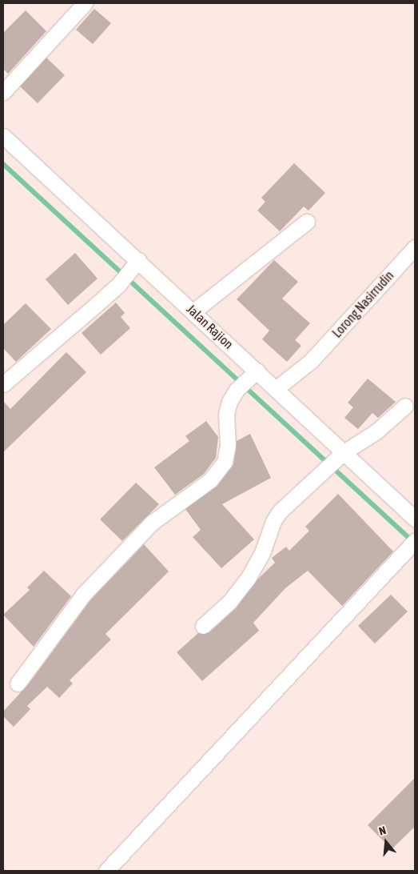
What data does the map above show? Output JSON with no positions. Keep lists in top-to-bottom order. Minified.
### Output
{"streets":{"street":["Lorong Nasirrudin","Jalan Rajion"]},"crossings":[["Lorong Nasirrudin","Jalan Rajion"]],"north":"top"}
